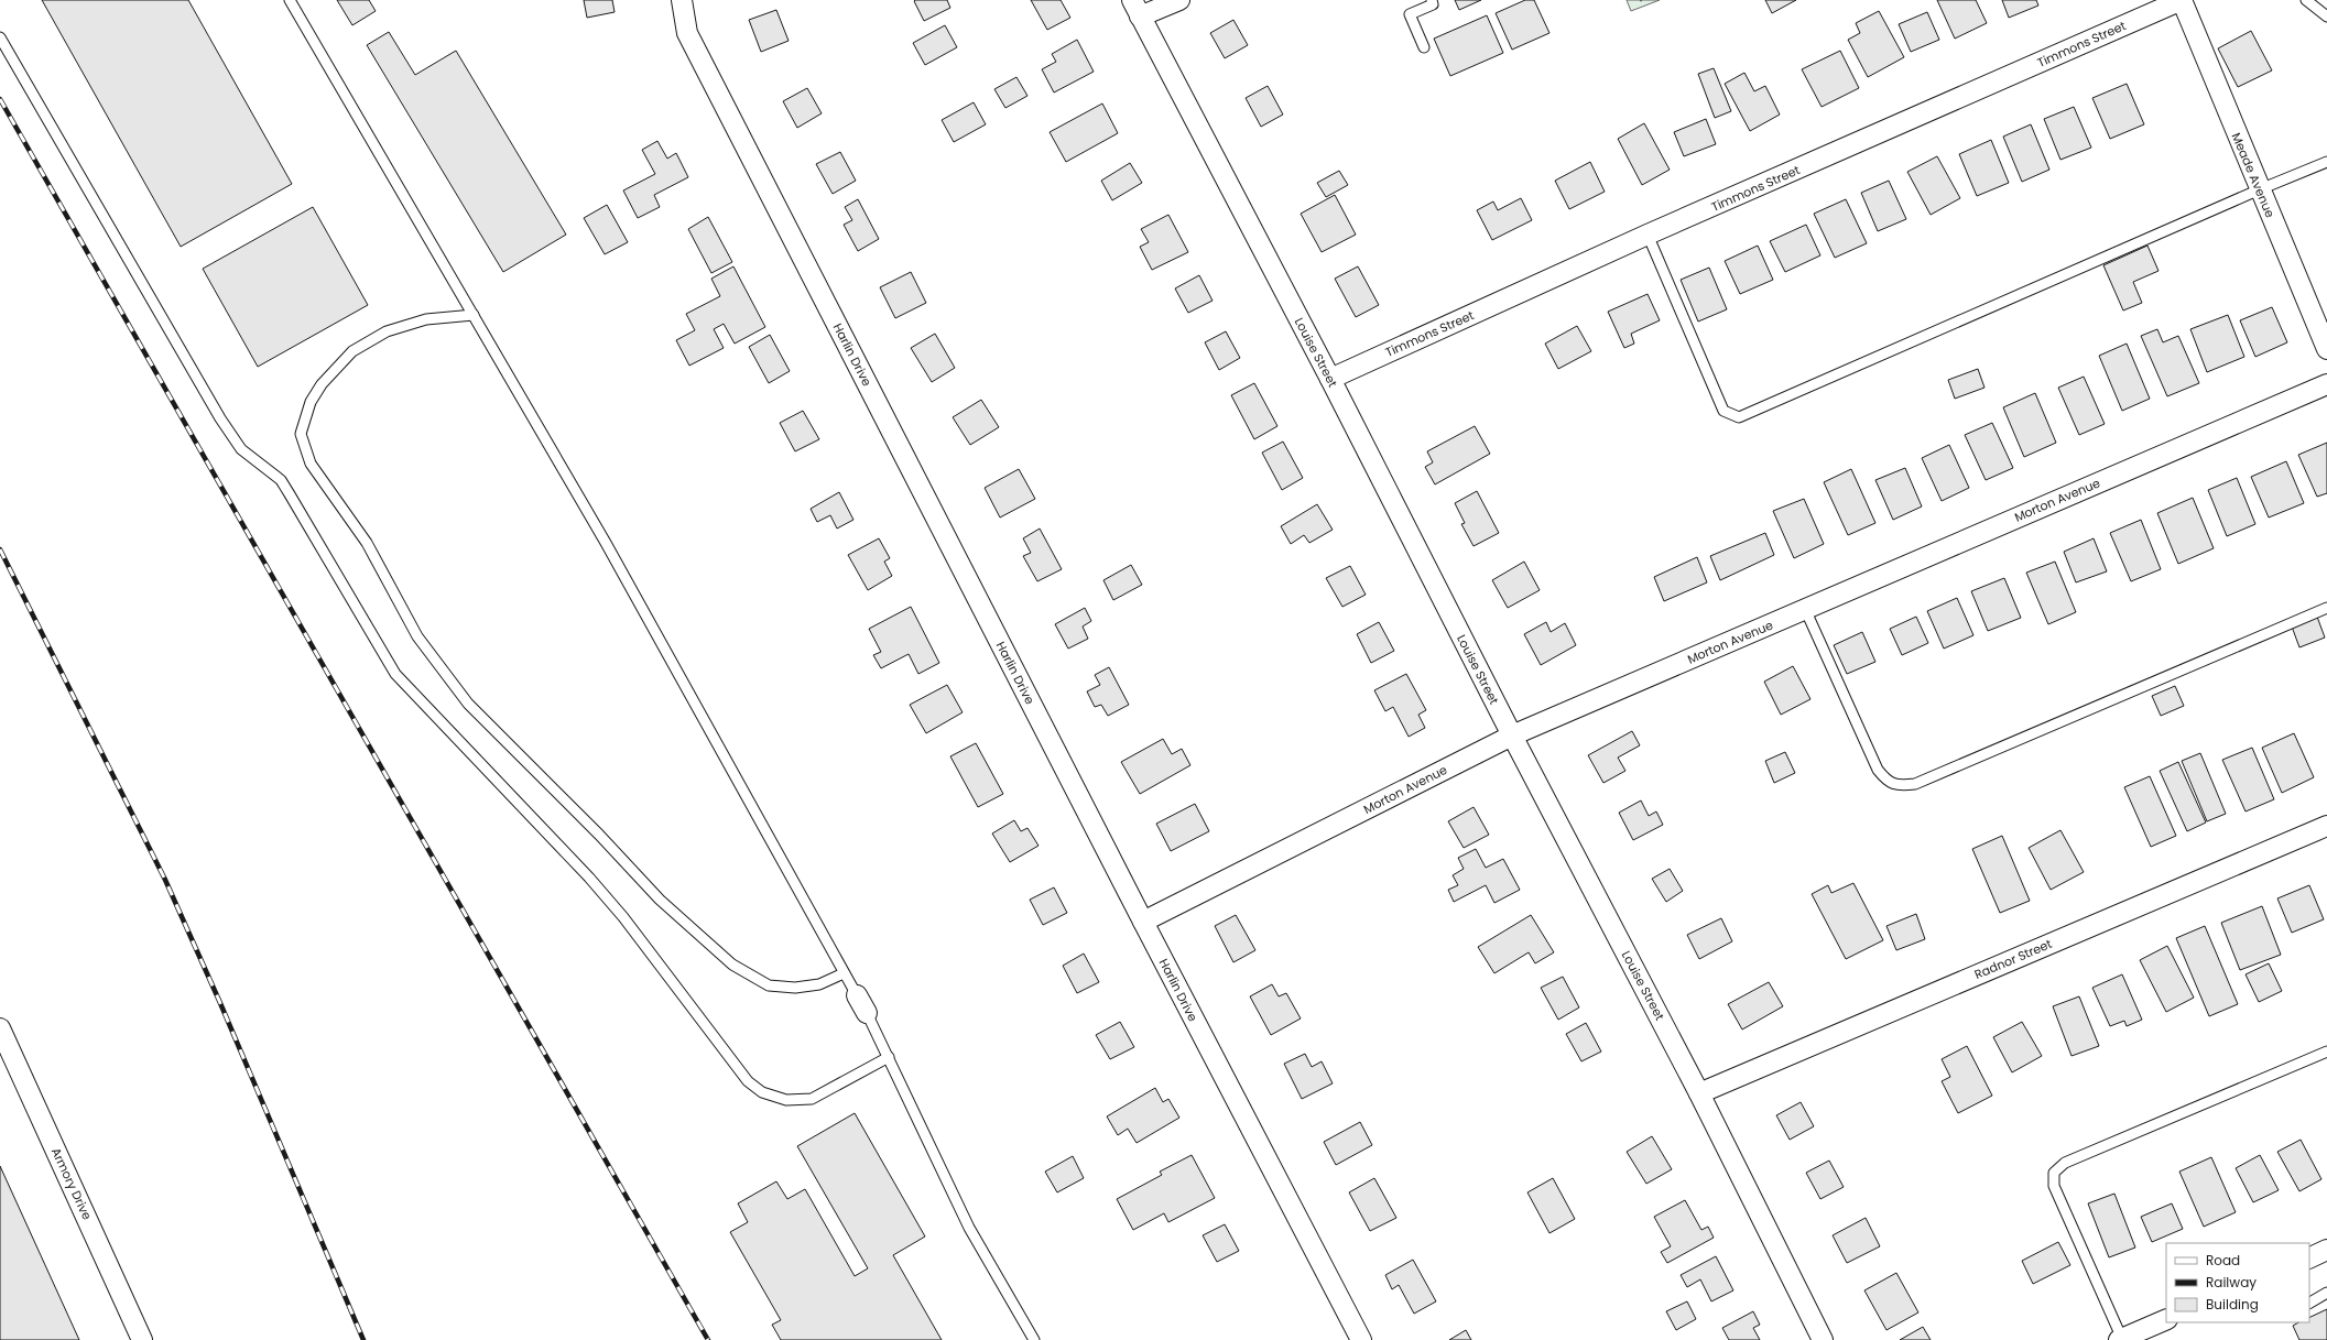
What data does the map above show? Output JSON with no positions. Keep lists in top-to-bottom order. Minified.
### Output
{"streets":{"street":["Timmons Street","Meade Avenue","Louise Street","Harlin Drive","Morton Avenue","Radnor Street","Armory Drive"]},"crossings":[["Timmons Street","Meade Avenue"],["Timmons Street","Louise Street"],["Louise Street","Morton Avenue"],["Louise Street","Radnor Street"],["Harlin Drive","Morton Avenue"]],"legend":["Road","Railway","Building"]}
